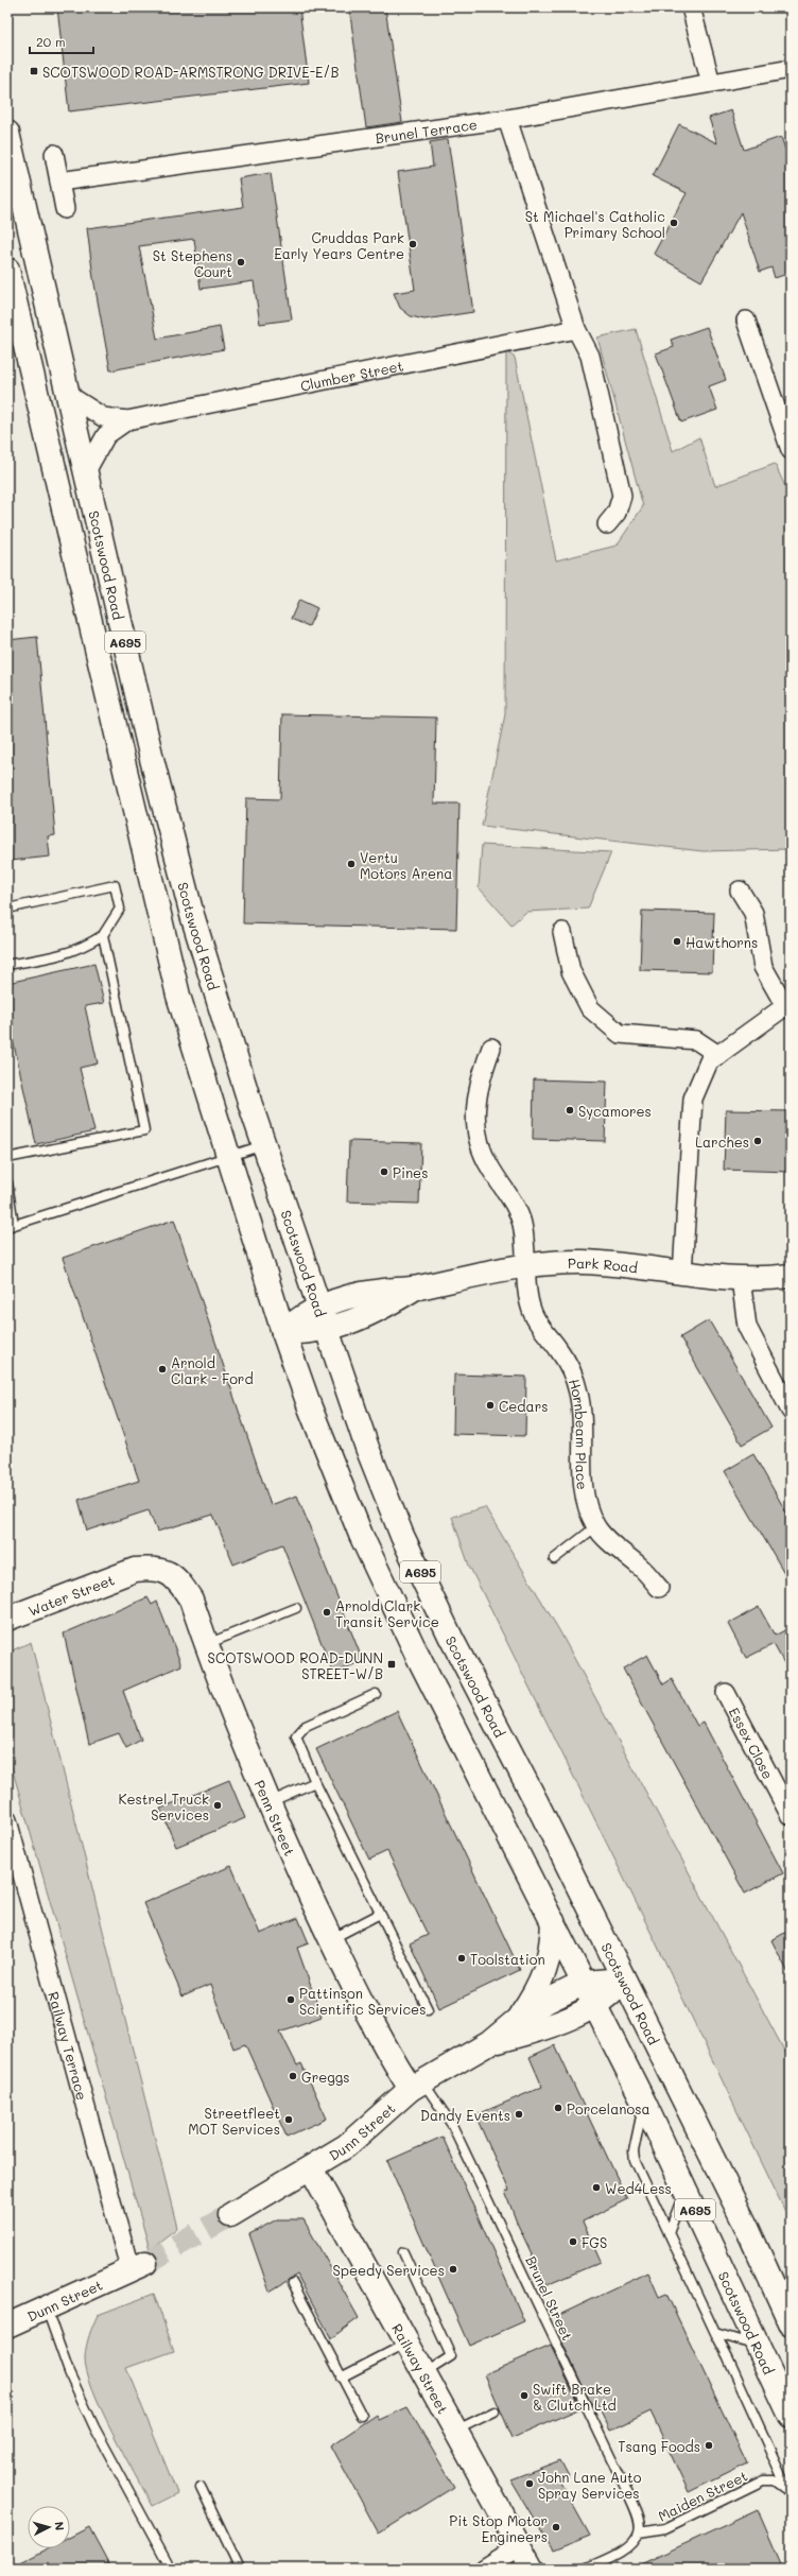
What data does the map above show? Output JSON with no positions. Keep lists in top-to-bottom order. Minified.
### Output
{"streets":{"main road":["Scotswood Road","A695","Park Road","Water Street","Penn Street","Dunn Street","Railway Street"],"street":["Brunel Terrace","Clumber Street","Hornbeam Place","Essex Close","Railway Terrace"],"lane":["Brunel Street","Maiden Street"]},"crossings":[["Clumber Street","Scotswood Road"],["Scotswood Road","Park Road"],["Scotswood Road","Dunn Street"],["Park Road","Hornbeam Place"],["Water Street","Penn Street"],["Penn Street","Dunn Street"],["Penn Street","Brunel Street"],["Railway Terrace","Dunn Street"],["Dunn Street","Brunel Street"],["Dunn Street","Railway Street"],["Brunel Street","Maiden Street"]],"places":{"transit":["SCOTSWOOD ROAD-ARMSTRONG DRIVE-E/B","SCOTSWOOD ROAD-DUNN STREET-W/B"],"other":["St Michael's Catholic Primary School","Cruddas Park Early Years Centre","St Stephens Court","Vertu Motors Arena","Hawthorns","Sycamores","Larches","Pines","Arnold Clark - Ford","Cedars","Arnold Clark Transit Service","Kestrel Truck Services","Toolstation","Pattinson Scientific Services","Greggs","Porcelanosa","Dandy Events","Streetfleet MOT Services","Wed4Less","FGS","Speedy Services","Swift Brake & Clutch Ltd","Tsang Foods","John Lane Auto Spray Services","Pit Stop Motor Engineers"]},"scale_bar":"20 m","north":"right"}
